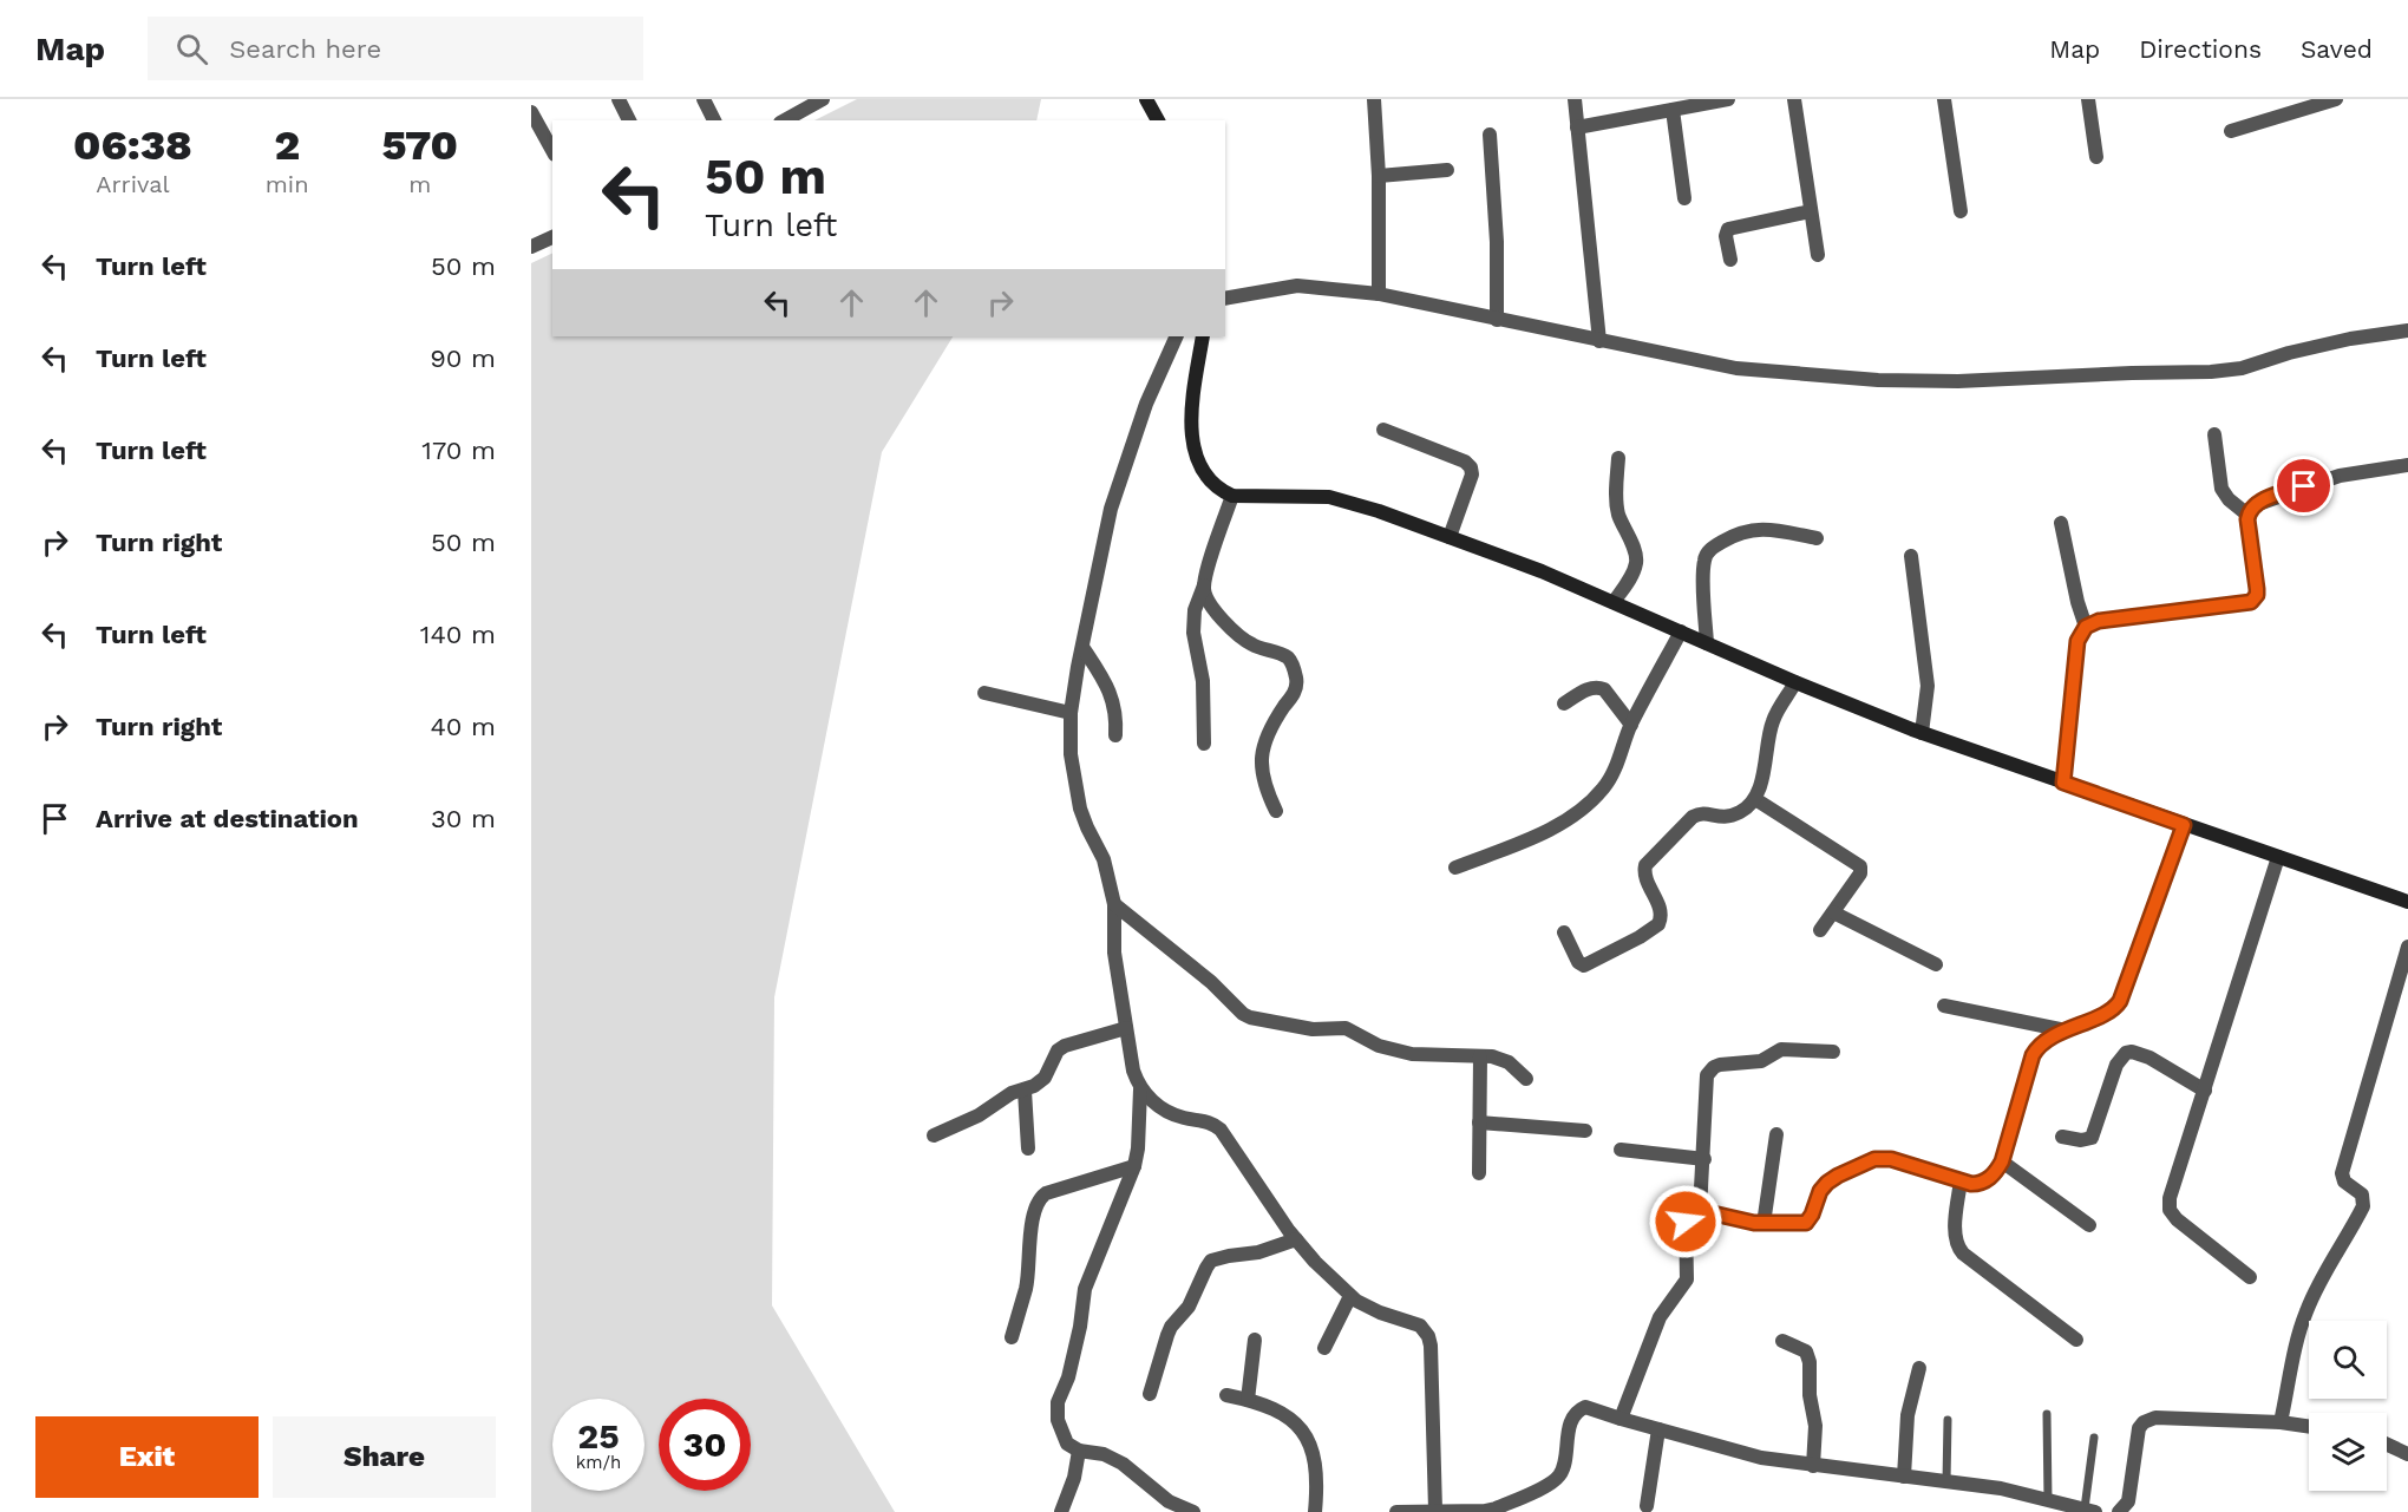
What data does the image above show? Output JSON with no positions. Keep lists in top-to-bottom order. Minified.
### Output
{"page":{"header":"Map","search":"Search here","nav":["Map","Directions","Saved"],"eta":["06:38","Arrival","2","min","570","m"],"turn":["50 m","Turn left"],"list":[{"name":"Turn left","value":"50 m"},{"name":"Turn left","value":"90 m"},{"name":"Turn left","value":"170 m"},{"name":"Turn right","value":"50 m"},{"name":"Turn left","value":"140 m"},{"name":"Turn right","value":"40 m"},{"name":"Arrive at destination","value":"30 m"}],"speed":"25 km/h","limit":"30","buttons":["Exit","Share"]}}
